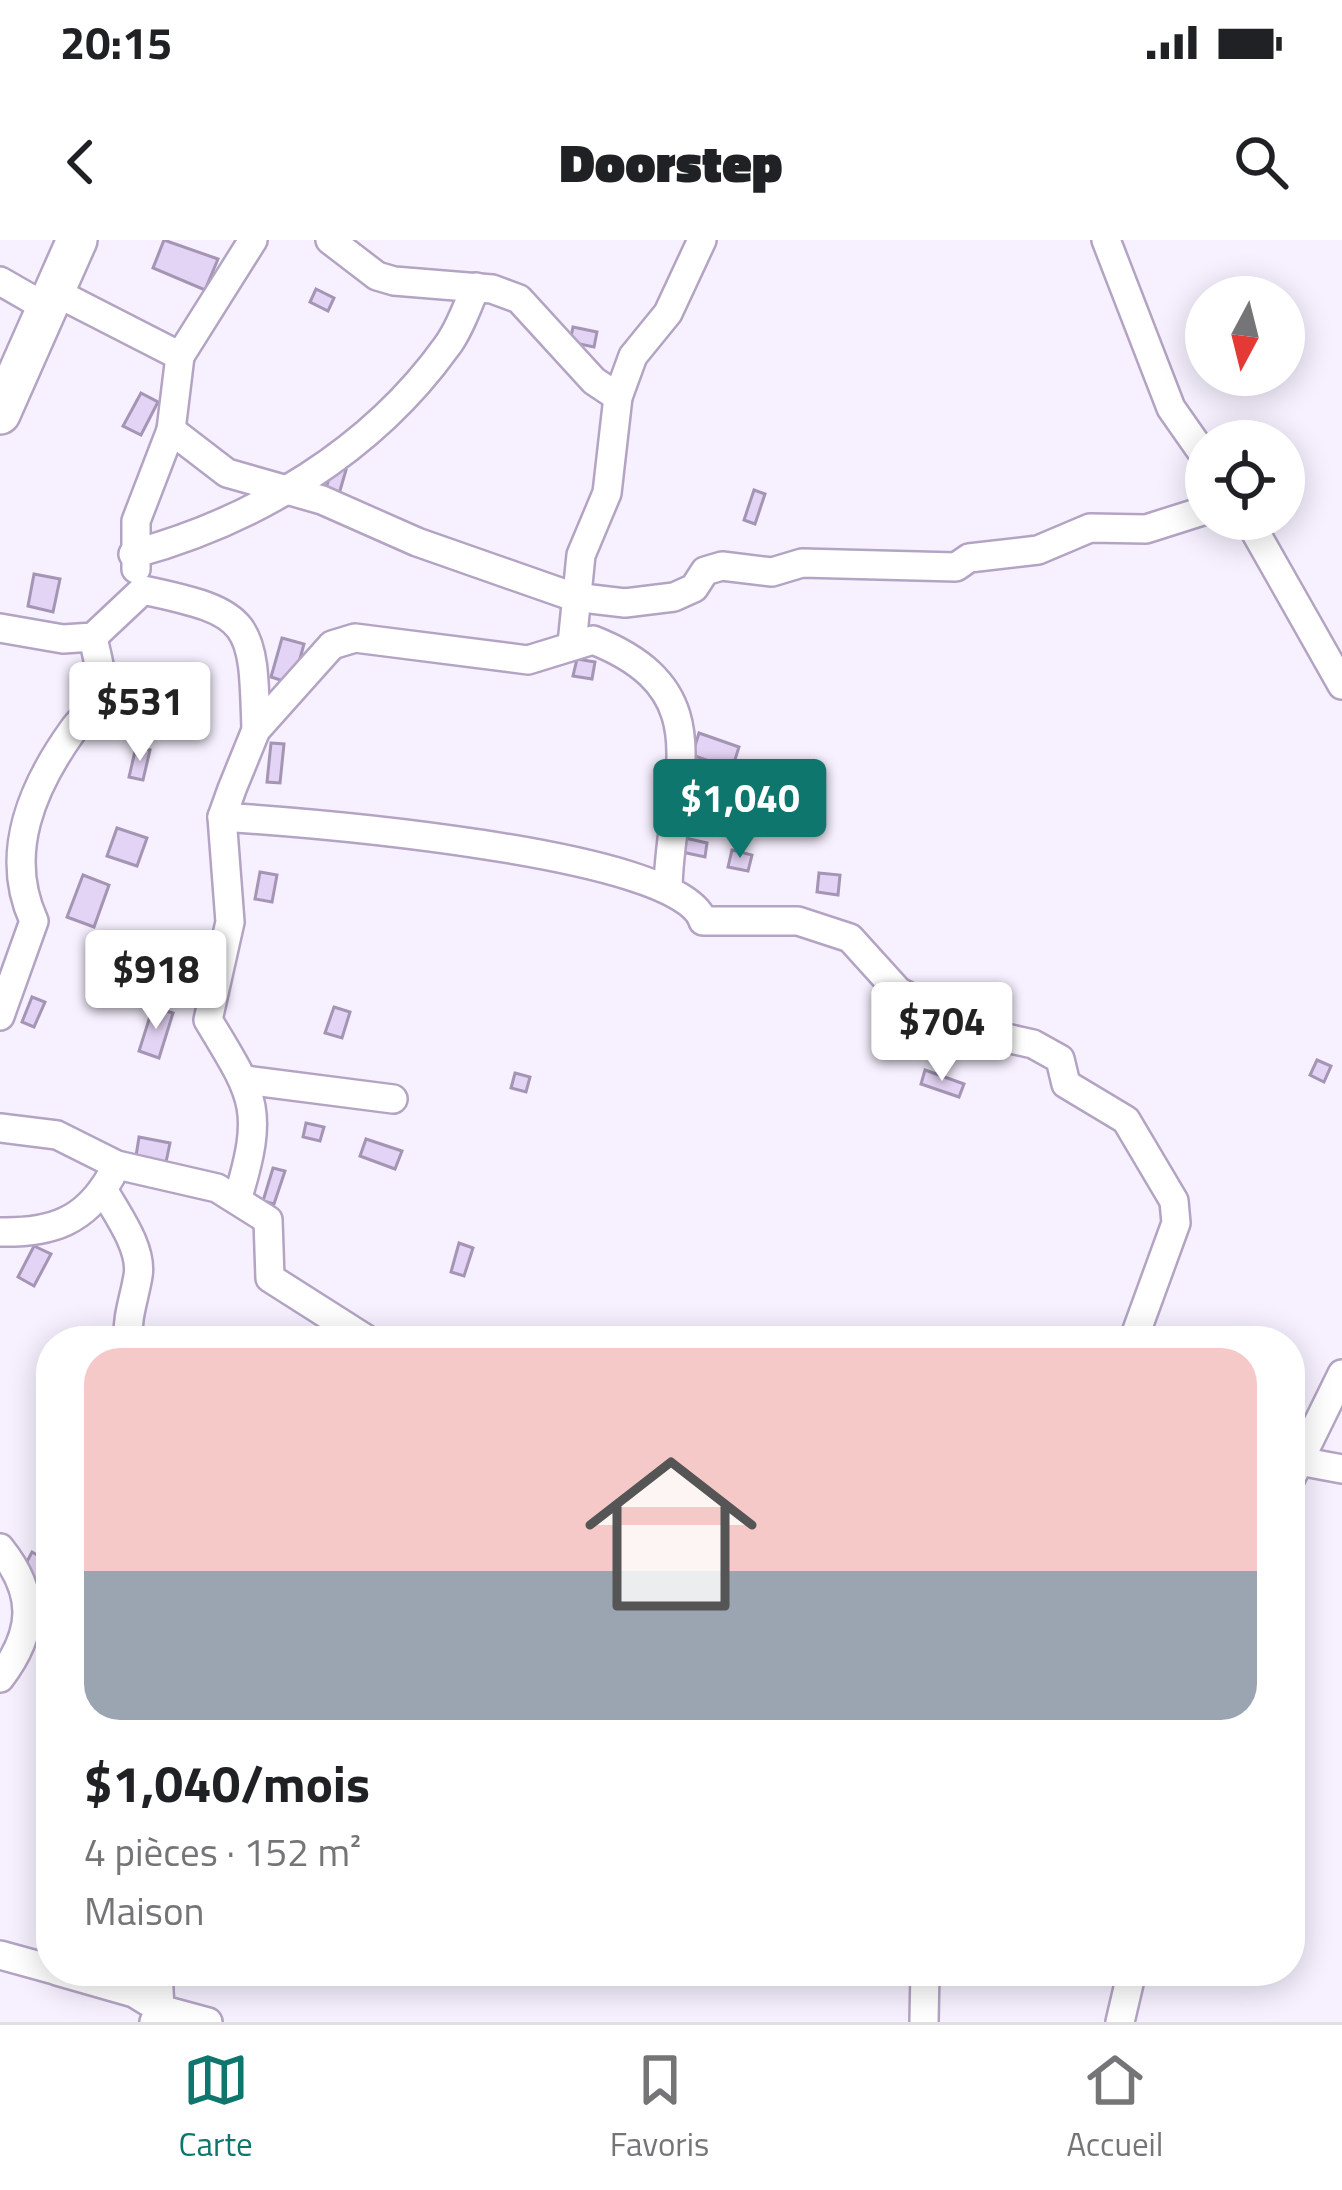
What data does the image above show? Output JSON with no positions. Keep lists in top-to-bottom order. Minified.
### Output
{"north":"bottom","page":{"status":"20:15","header":"Doorstep","price":["$531","$1,040","$918","$704"],"list":[{"name":"$1,040/mois","note":"4 pièces · 152 m² · Maison"}],"tabs":["Carte","Favoris","Accueil"]}}
